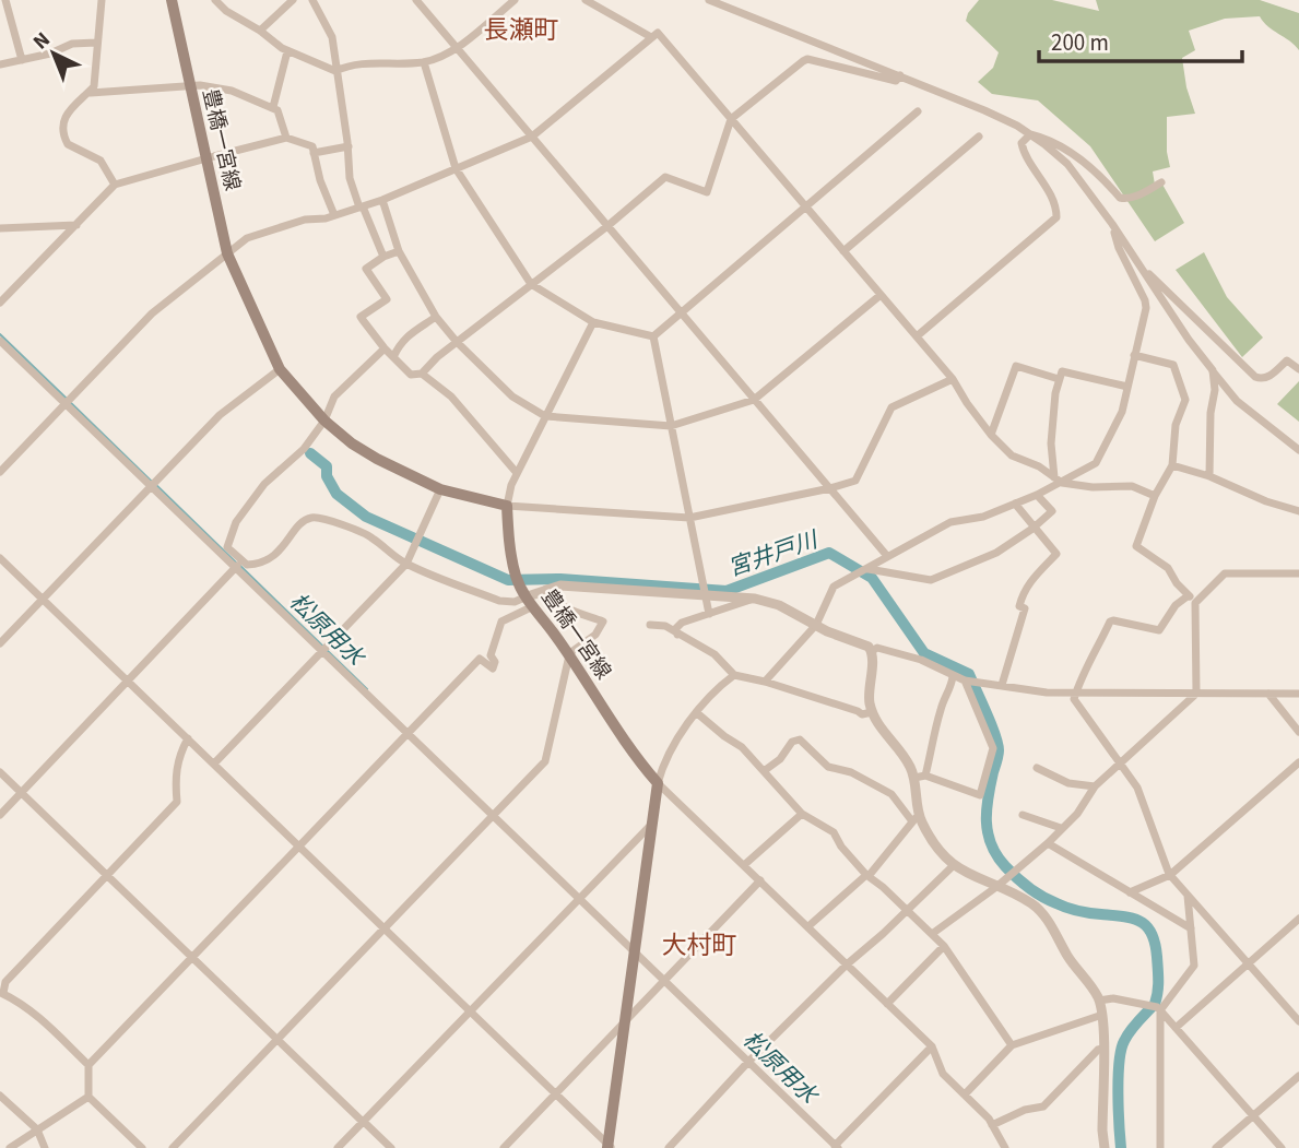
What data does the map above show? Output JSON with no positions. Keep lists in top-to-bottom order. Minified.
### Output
{"streets":{"main road":["豊橋一宮線"]},"districts":["長瀬町","大村町"],"water":["宮井戸川","松原用水"],"scale_bar":"200 m","north":"top left"}
